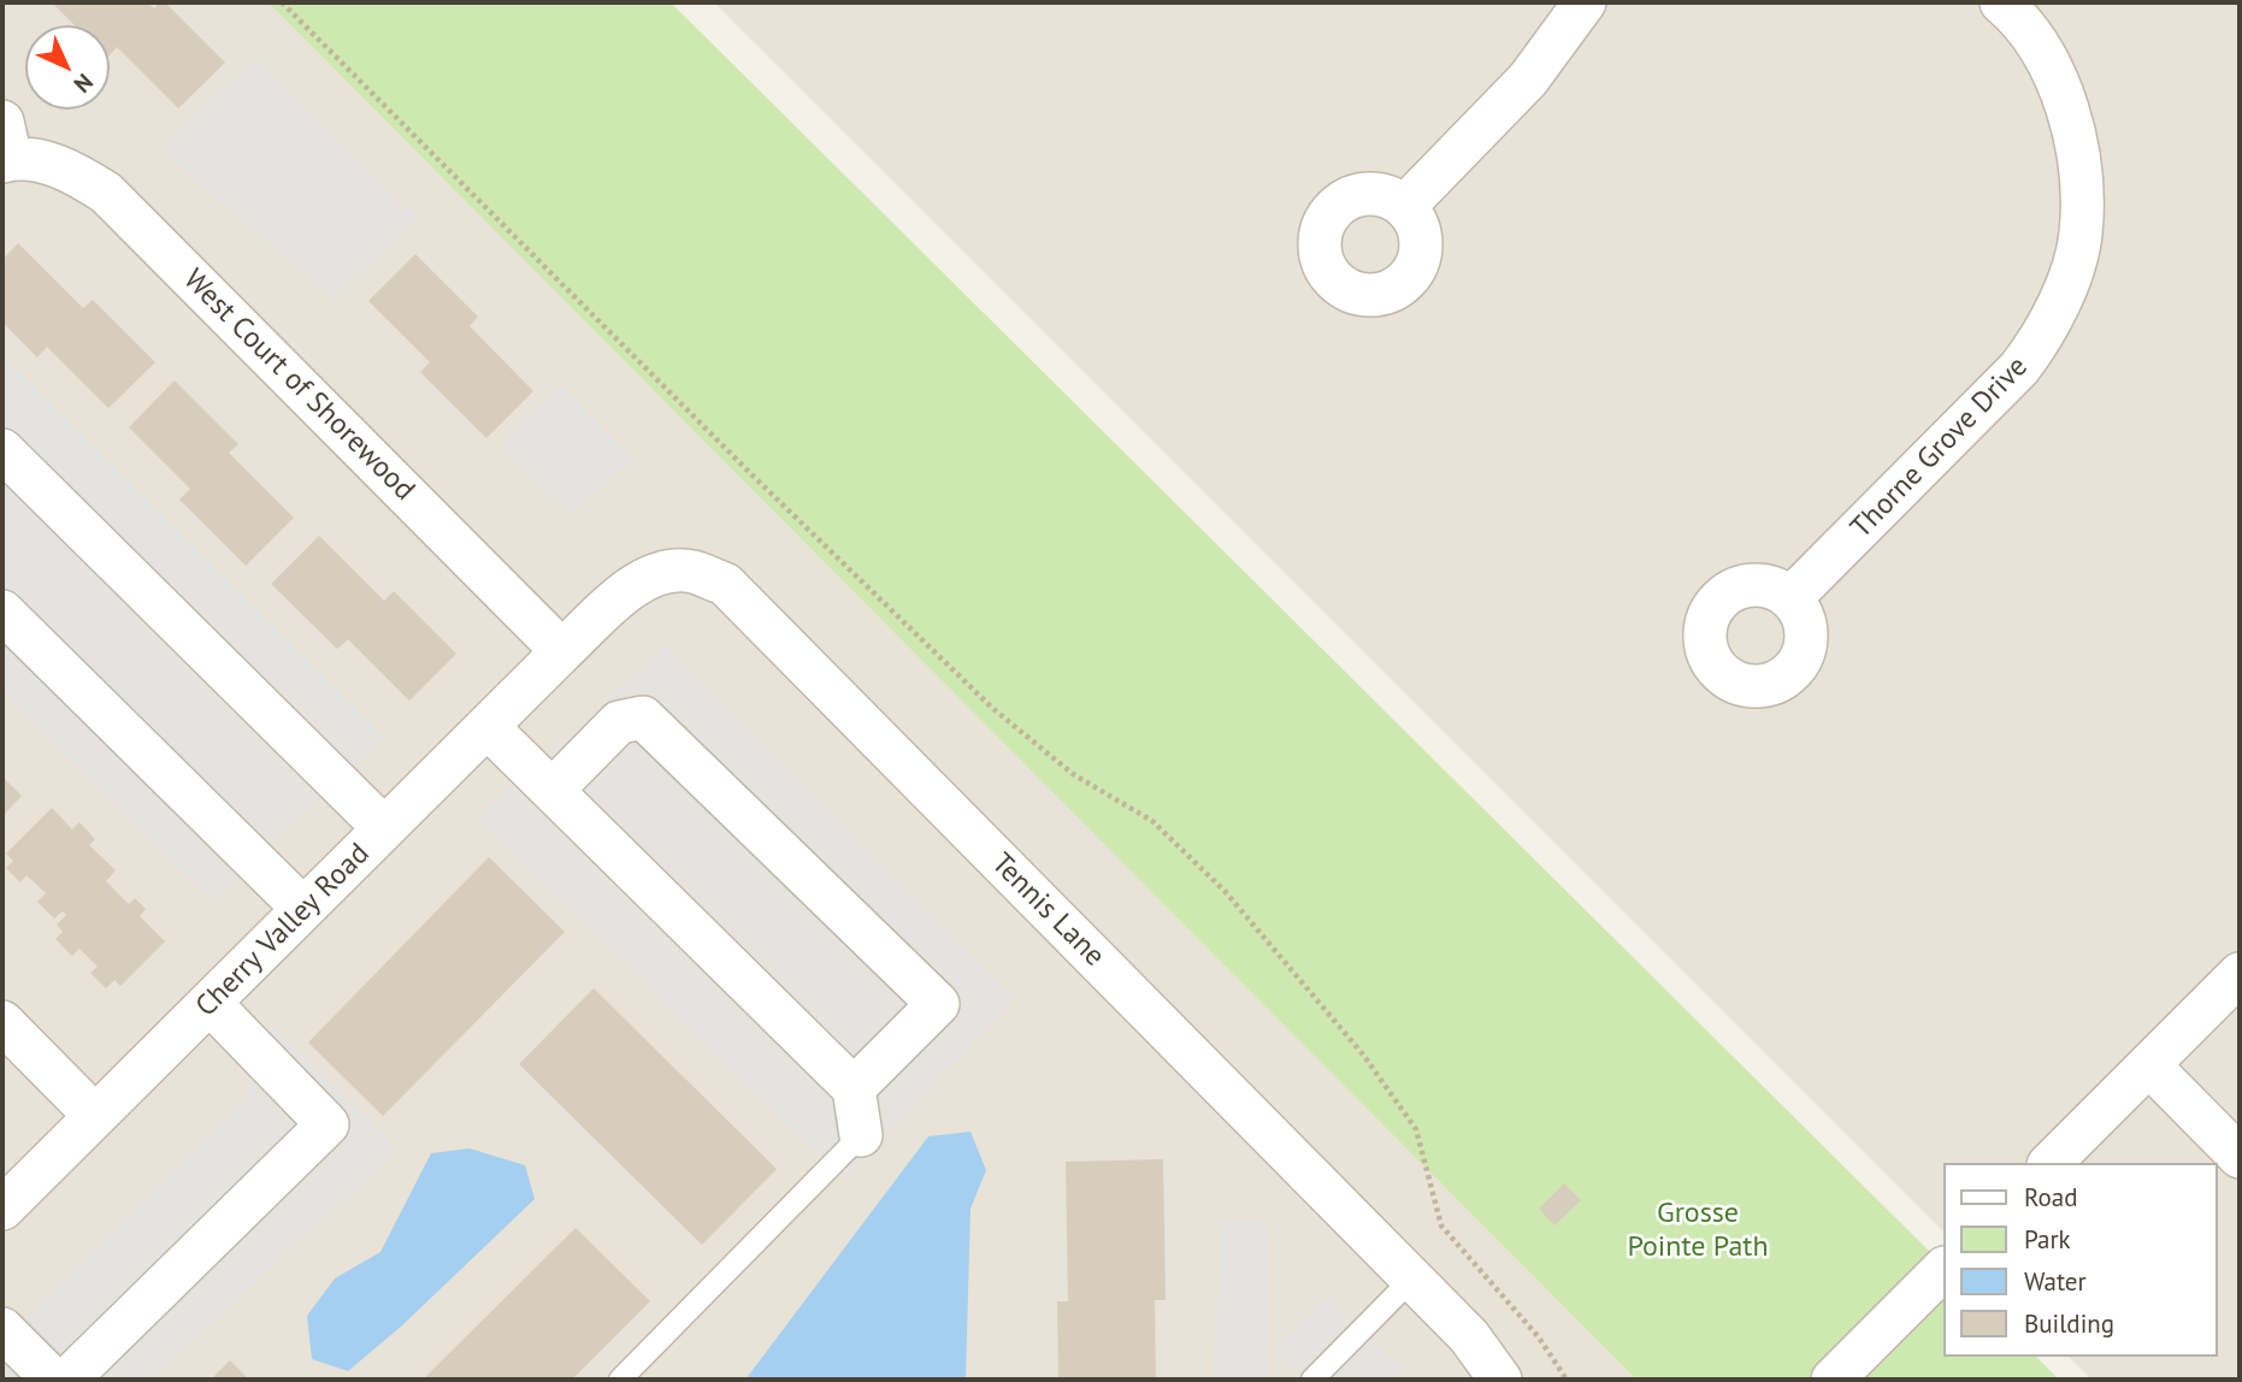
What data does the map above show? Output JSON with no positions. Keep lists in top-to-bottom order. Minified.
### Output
{"streets":{"street":["West Court of Shorewood","Thorne Grove Drive","Tennis Lane","Cherry Valley Road"]},"crossings":[["West Court of Shorewood","Tennis Lane"],["West Court of Shorewood","Cherry Valley Road"],["Tennis Lane","Cherry Valley Road"]],"parks":["Grosse Pointe Path"],"legend":["Road","Park","Water","Building"],"north":"bottom right"}
